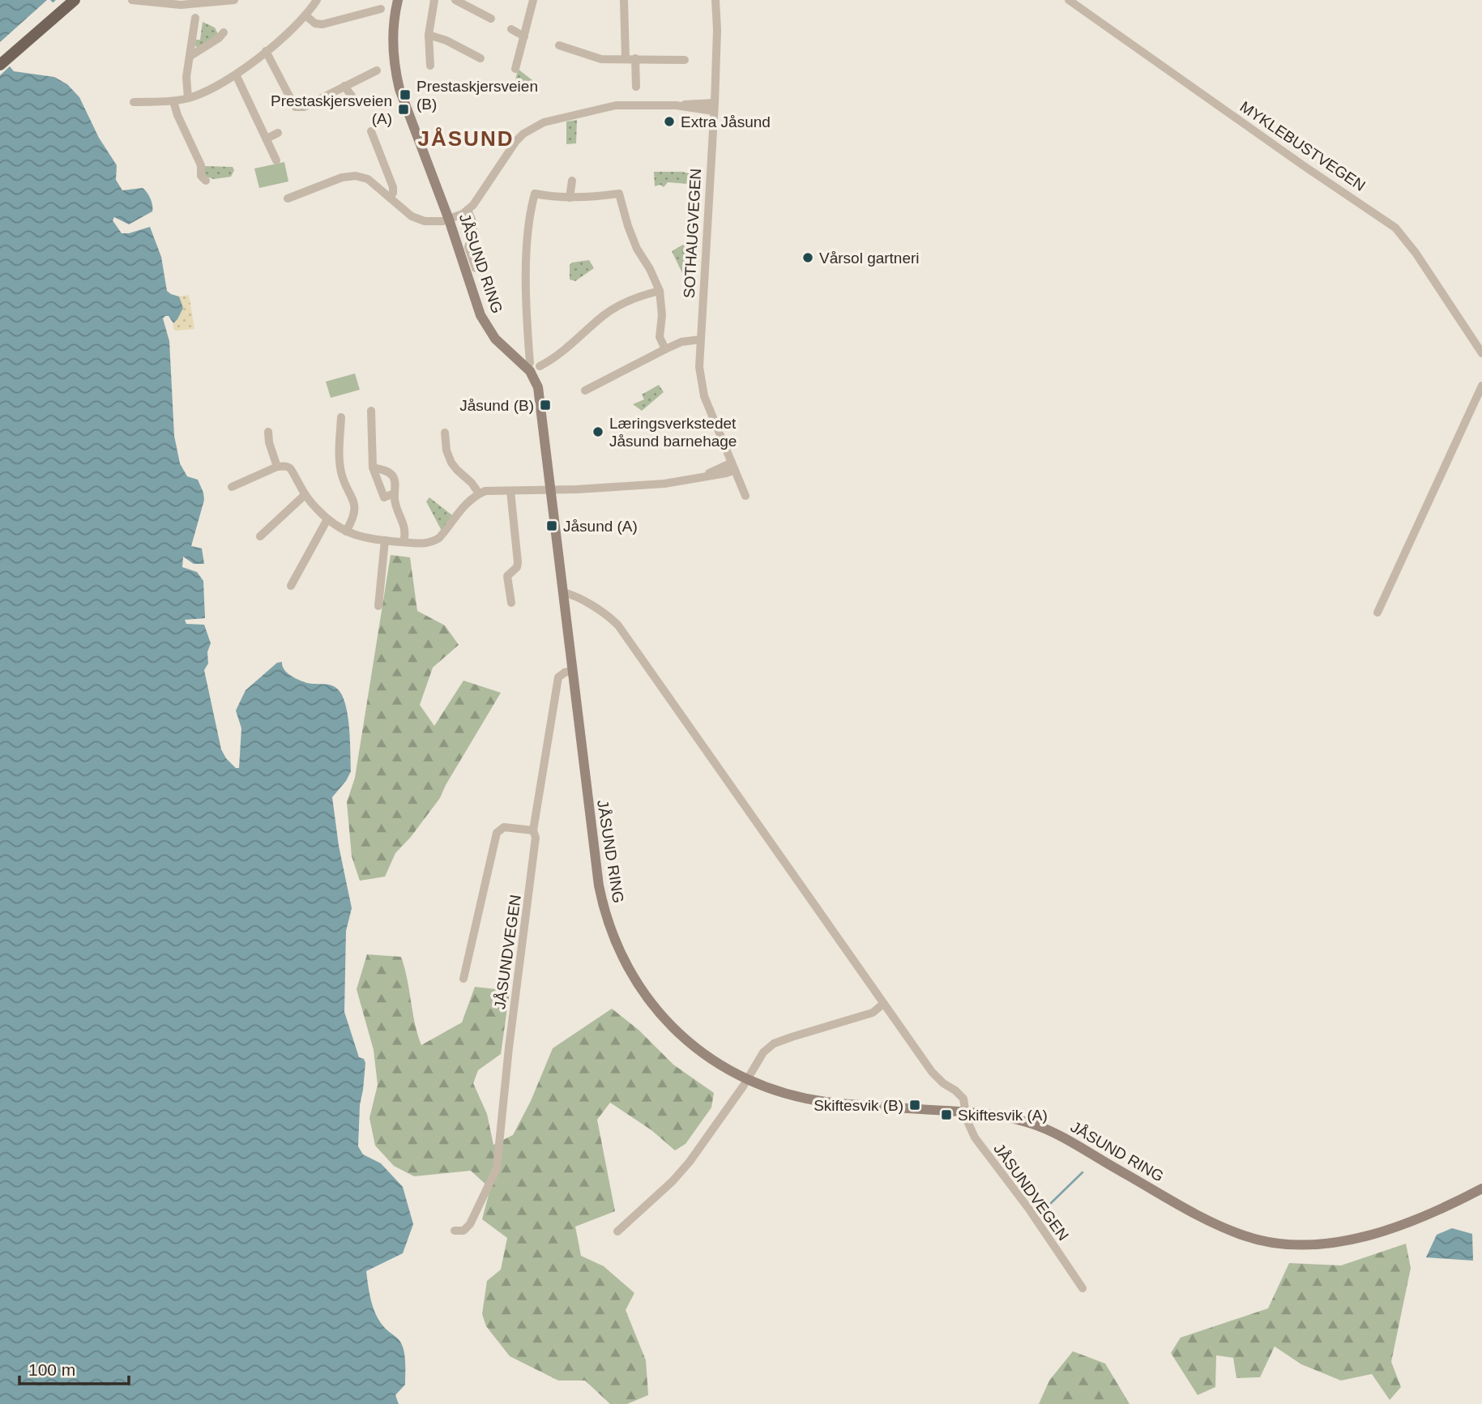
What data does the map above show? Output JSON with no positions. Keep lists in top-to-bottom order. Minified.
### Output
{"streets":{"main road":["JÅSUND RING"],"street":["MYKLEBUSTVEGEN","SOTHAUGVEGEN","JÅSUNDVEGEN"]},"crossings":[["JÅSUND RING","JÅSUNDVEGEN"]],"districts":["JÅSUND"],"places":{"transit":["Prestaskjersveien (B)","Prestaskjersveien (A)","Jåsund (B)","Jåsund (A)","Skiftesvik (B)","Skiftesvik (A)"],"other":["Extra Jåsund","Vårsol gartneri","Læringsverkstedet Jåsund barnehage"]},"scale_bar":"100 m"}
